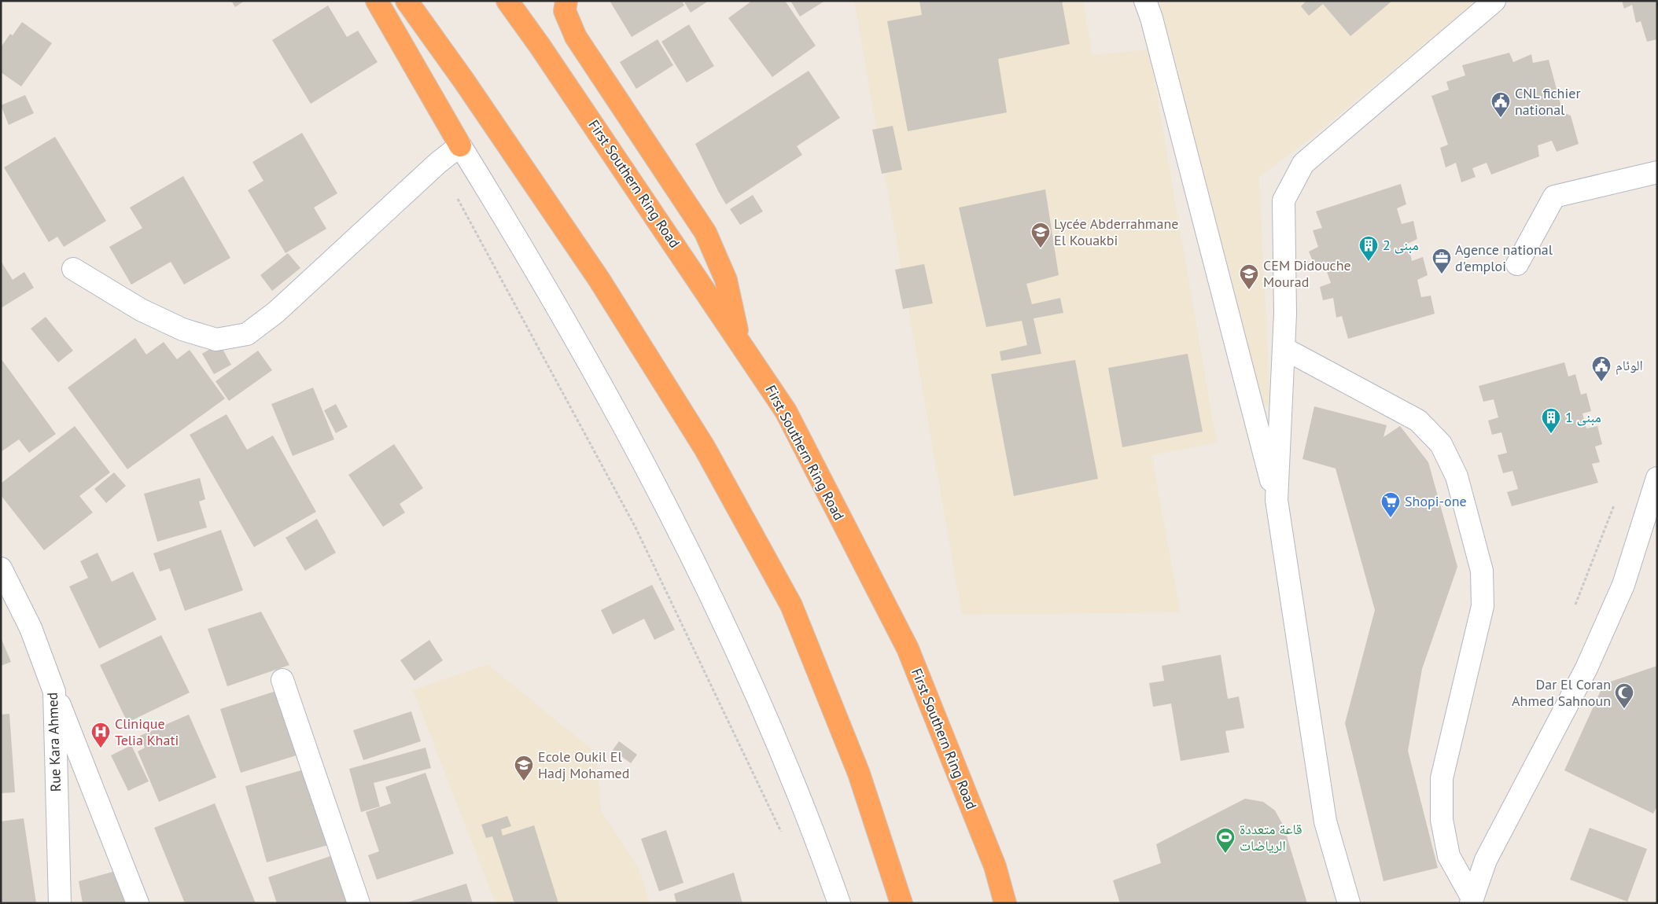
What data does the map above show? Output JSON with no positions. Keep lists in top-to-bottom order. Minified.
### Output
{"streets":{"highway":["First Southern Ring Road"],"street":["Rue Kara Ahmed"]},"places":{"public building":["CNL fichier national","الوئام"],"school or university":["Lycée Abderrahmane El Kouakbi","CEM Didouche Mourad","Ecole Oukil El Hadj Mohamed"],"building":["مبنى 2","مبنى 1"],"office":["Agence national d'emploi"],"supermarket":["Shopi-one"],"mosque":["Dar El Coran Ahmed Sahnoun"],"hospital":["Clinique Telia Khati"],"sports":["قاعة متعددة الرياضات"]}}
